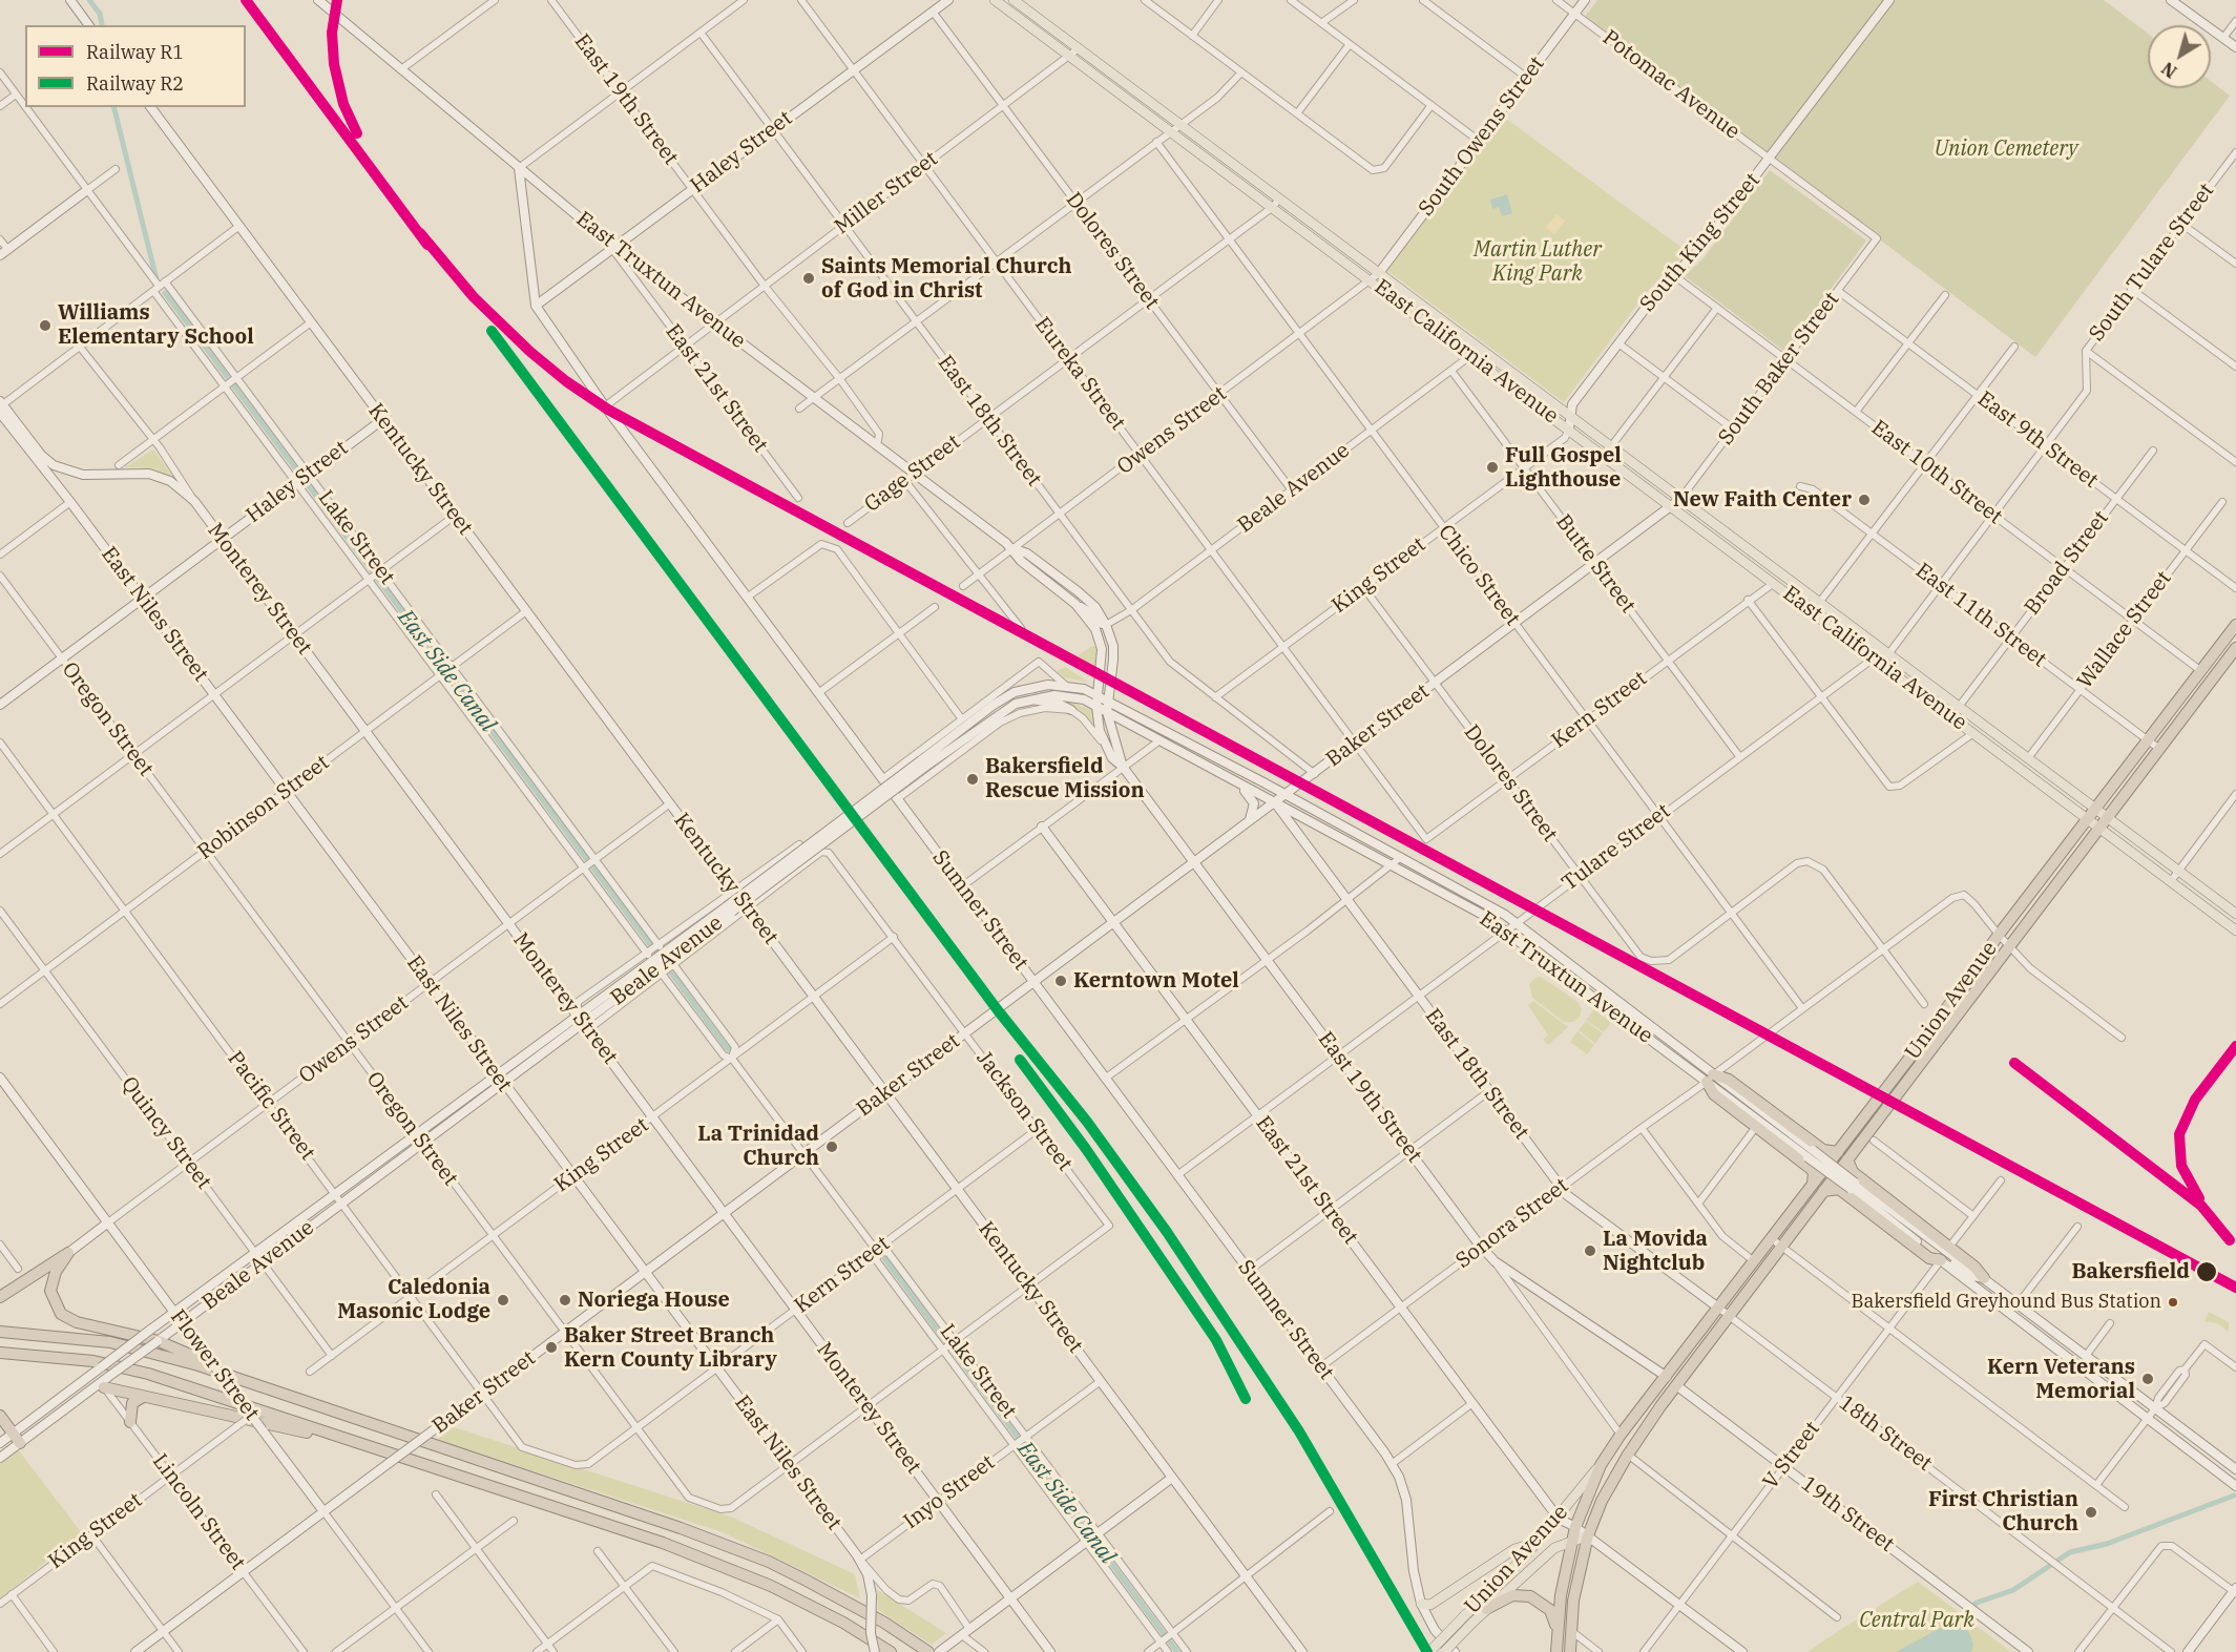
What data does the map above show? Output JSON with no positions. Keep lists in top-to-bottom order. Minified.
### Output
{"streets":{"highway":["Union Avenue"],"main road":["East California Avenue"],"street":["Potomac Avenue","East 19th Street","South Owens Street","Haley Street","Miller Street","South King Street","Dolores Street","South Tulare Street","East Truxtun Avenue","South Baker Street","Eureka Street","East 21st Street","East 18th Street","Owens Street","East 9th Street","Kentucky Street","East 10th Street","Gage Street","Beale Avenue","Lake Street","Broad Street","Butte Street","King Street","Chico Street","Monterey Street","East Niles Street","East 11th Street","Wallace Street","Kern Street","Oregon Street","Baker Street","Robinson Street","Tulare Street","Sumner Street","Pacific Street","Jackson Street","Quincy Street","Sonora Street","Flower Street","18th Street","V Street","Inyo Street","Lincoln Street","19th Street"]},"crossings":[["Potomac Avenue","South Owens Street"],["Potomac Avenue","South King Street"],["Potomac Avenue","South Baker Street"],["East 19th Street","Haley Street"],["East 19th Street","Miller Street"],["East 19th Street","East Truxtun Avenue"],["East 19th Street","Beale Avenue"],["East 19th Street","Baker Street"],["East 19th Street","Tulare Street"],["East 19th Street","Union Avenue"],["East 19th Street","Sonora Street"],["East 19th Street","19th Street"],["South Owens Street","East California Avenue"],["South Owens Street","Owens Street"],["Haley Street","Dolores Street"],["Haley Street","East Truxtun Avenue"],["Haley Street","Eureka Street"],["Haley Street","East 21st Street"],["Haley Street","East 18th Street"],["Haley Street","Kentucky Street"],["Haley Street","Lake Street"],["Haley Street","Monterey Street"],["Haley Street","East Niles Street"],["Haley Street","Oregon Street"],["Haley Street","Sumner Street"],["Miller Street","Dolores Street"],["Miller Street","East Truxtun Avenue"],["Miller Street","East California Avenue"],["Miller Street","Eureka Street"],["Miller Street","East 21st Street"],["Miller Street","East 18th Street"],["Miller Street","Sumner Street"],["South King Street","East California Avenue"],["South King Street","East 10th Street"],["South King Street","King Street"],["Dolores Street","Owens Street"],["Dolores Street","Gage Street"],["Dolores Street","Beale Avenue"],["Dolores Street","King Street"],["Dolores Street","Chico Street"],["Dolores Street","Kern Street"],["Dolores Street","Baker Street"],["Dolores Street","Tulare Street"],["South Tulare Street","East California Avenue"],["South Tulare Street","East 9th Street"],["South Tulare Street","East 10th Street"],["South Tulare Street","East 11th Street"],["East Truxtun Avenue","East 21st Street"],["East Truxtun Avenue","East 18th Street"],["East Truxtun Avenue","Owens Street"],["East Truxtun Avenue","Gage Street"],["East Truxtun Avenue","Beale Avenue"],["East Truxtun Avenue","Baker Street"],["East Truxtun Avenue","Tulare Street"],["East Truxtun Avenue","Sumner Street"],["East Truxtun Avenue","Sonora Street"],["East California Avenue","South Baker Street"],["East California Avenue","Owens Street"],["East California Avenue","Gage Street"],["East California Avenue","Beale Avenue"],["East California Avenue","Broad Street"],["East California Avenue","King Street"],["East California Avenue","Wallace Street"],["East California Avenue","Kern Street"],["East California Avenue","Baker Street"],["East California Avenue","Tulare Street"],["East California Avenue","Union Avenue"],["South Baker Street","East 9th Street"],["South Baker Street","East 10th Street"],["South Baker Street","Baker Street"],["Eureka Street","Owens Street"],["Eureka Street","Gage Street"],["Eureka Street","Beale Avenue"],["Eureka Street","King Street"],["Eureka Street","Kern Street"],["Eureka Street","Baker Street"],["East 21st Street","Baker Street"],["East 21st Street","Tulare Street"],["East 21st Street","Union Avenue"],["East 21st Street","Sonora Street"],["East 21st Street","V Street"],["East 18th Street","Owens Street"],["East 18th Street","Gage Street"],["East 18th Street","Beale Avenue"],["East 18th Street","King Street"],["East 18th Street","Baker Street"],["East 18th Street","Tulare Street"],["East 18th Street","Union Avenue"],["East 18th Street","Sonora Street"],["East 18th Street","18th Street"],["Owens Street","Kentucky Street"],["Owens Street","Lake Street"],["Owens Street","Chico Street"],["Owens Street","Monterey Street"],["Owens Street","East Niles Street"],["Owens Street","Oregon Street"],["Owens Street","Pacific Street"],["Owens Street","Quincy Street"],["Owens Street","Flower Street"],["East 9th Street","Broad Street"],["East 9th Street","Wallace Street"],["Kentucky Street","King Street"],["Kentucky Street","Kern Street"],["Kentucky Street","Baker Street"],["Kentucky Street","Robinson Street"],["Kentucky Street","Jackson Street"],["Kentucky Street","Inyo Street"],["East 10th Street","Broad Street"],["East 10th Street","Wallace Street"],["East 10th Street","Union Avenue"],["Gage Street","Chico Street"],["Beale Avenue","Butte Street"],["Beale Avenue","Chico Street"],["Beale Avenue","Monterey Street"],["Beale Avenue","East Niles Street"],["Beale Avenue","Oregon Street"],["Beale Avenue","Pacific Street"],["Beale Avenue","Quincy Street"],["Beale Avenue","Flower Street"],["Beale Avenue","Lincoln Street"],["Lake Street","King Street"],["Lake Street","Kern Street"],["Lake Street","Baker Street"],["Lake Street","Robinson Street"],["Lake Street","Inyo Street"],["Broad Street","East 11th Street"],["Butte Street","King Street"],["Butte Street","Kern Street"],["Butte Street","Baker Street"],["Butte Street","Tulare Street"],["King Street","Chico Street"],["King Street","Monterey Street"],["King Street","East Niles Street"],["King Street","Oregon Street"],["King Street","Pacific Street"],["King Street","Jackson Street"],["King Street","Quincy Street"],["King Street","Flower Street"],["King Street","Lincoln Street"],["Chico Street","Kern Street"],["Chico Street","Baker Street"],["Chico Street","Tulare Street"],["Chico Street","Sonora Street"],["Monterey Street","Kern Street"],["Monterey Street","Baker Street"],["Monterey Street","Robinson Street"],["Monterey Street","Inyo Street"],["East Niles Street","Kern Street"],["East Niles Street","Oregon Street"],["East Niles Street","Baker Street"],["East Niles Street","Robinson Street"],["East Niles Street","Inyo Street"],["East 11th Street","Wallace Street"],["East 11th Street","Union Avenue"],["Kern Street","Oregon Street"],["Kern Street","Pacific Street"],["Kern Street","Jackson Street"],["Oregon Street","Baker Street"],["Oregon Street","Robinson Street"],["Baker Street","Sumner Street"],["Baker Street","Pacific Street"],["Baker Street","Jackson Street"],["Baker Street","Flower Street"],["Baker Street","Lincoln Street"],["Robinson Street","Pacific Street"],["Robinson Street","Quincy Street"],["Tulare Street","Sumner Street"],["Sumner Street","Union Avenue"],["Sumner Street","Sonora Street"],["Union Avenue","Sonora Street"],["Union Avenue","18th Street"],["Union Avenue","19th Street"],["18th Street","V Street"],["V Street","19th Street"]],"water":["East Side Canal"],"parks":["Union Cemetery","Martin Luther King Park","Central Park"],"places":["Saints Memorial Church of God in Christ","Williams Elementary School","Full Gospel Lighthouse","New Faith Center","Bakersfield Rescue Mission","Kerntown Motel","La Trinidad Church","La Movida Nightclub","Bakersfield","Caledonia Masonic Lodge","Noriega House","Bakersfield Greyhound Bus Station","Baker Street Branch Kern County Library","Kern Veterans Memorial","First Christian Church"],"lines":["rail line R1","rail line R2"],"legend":["Railway R1","Railway R2"],"north":"bottom left"}
